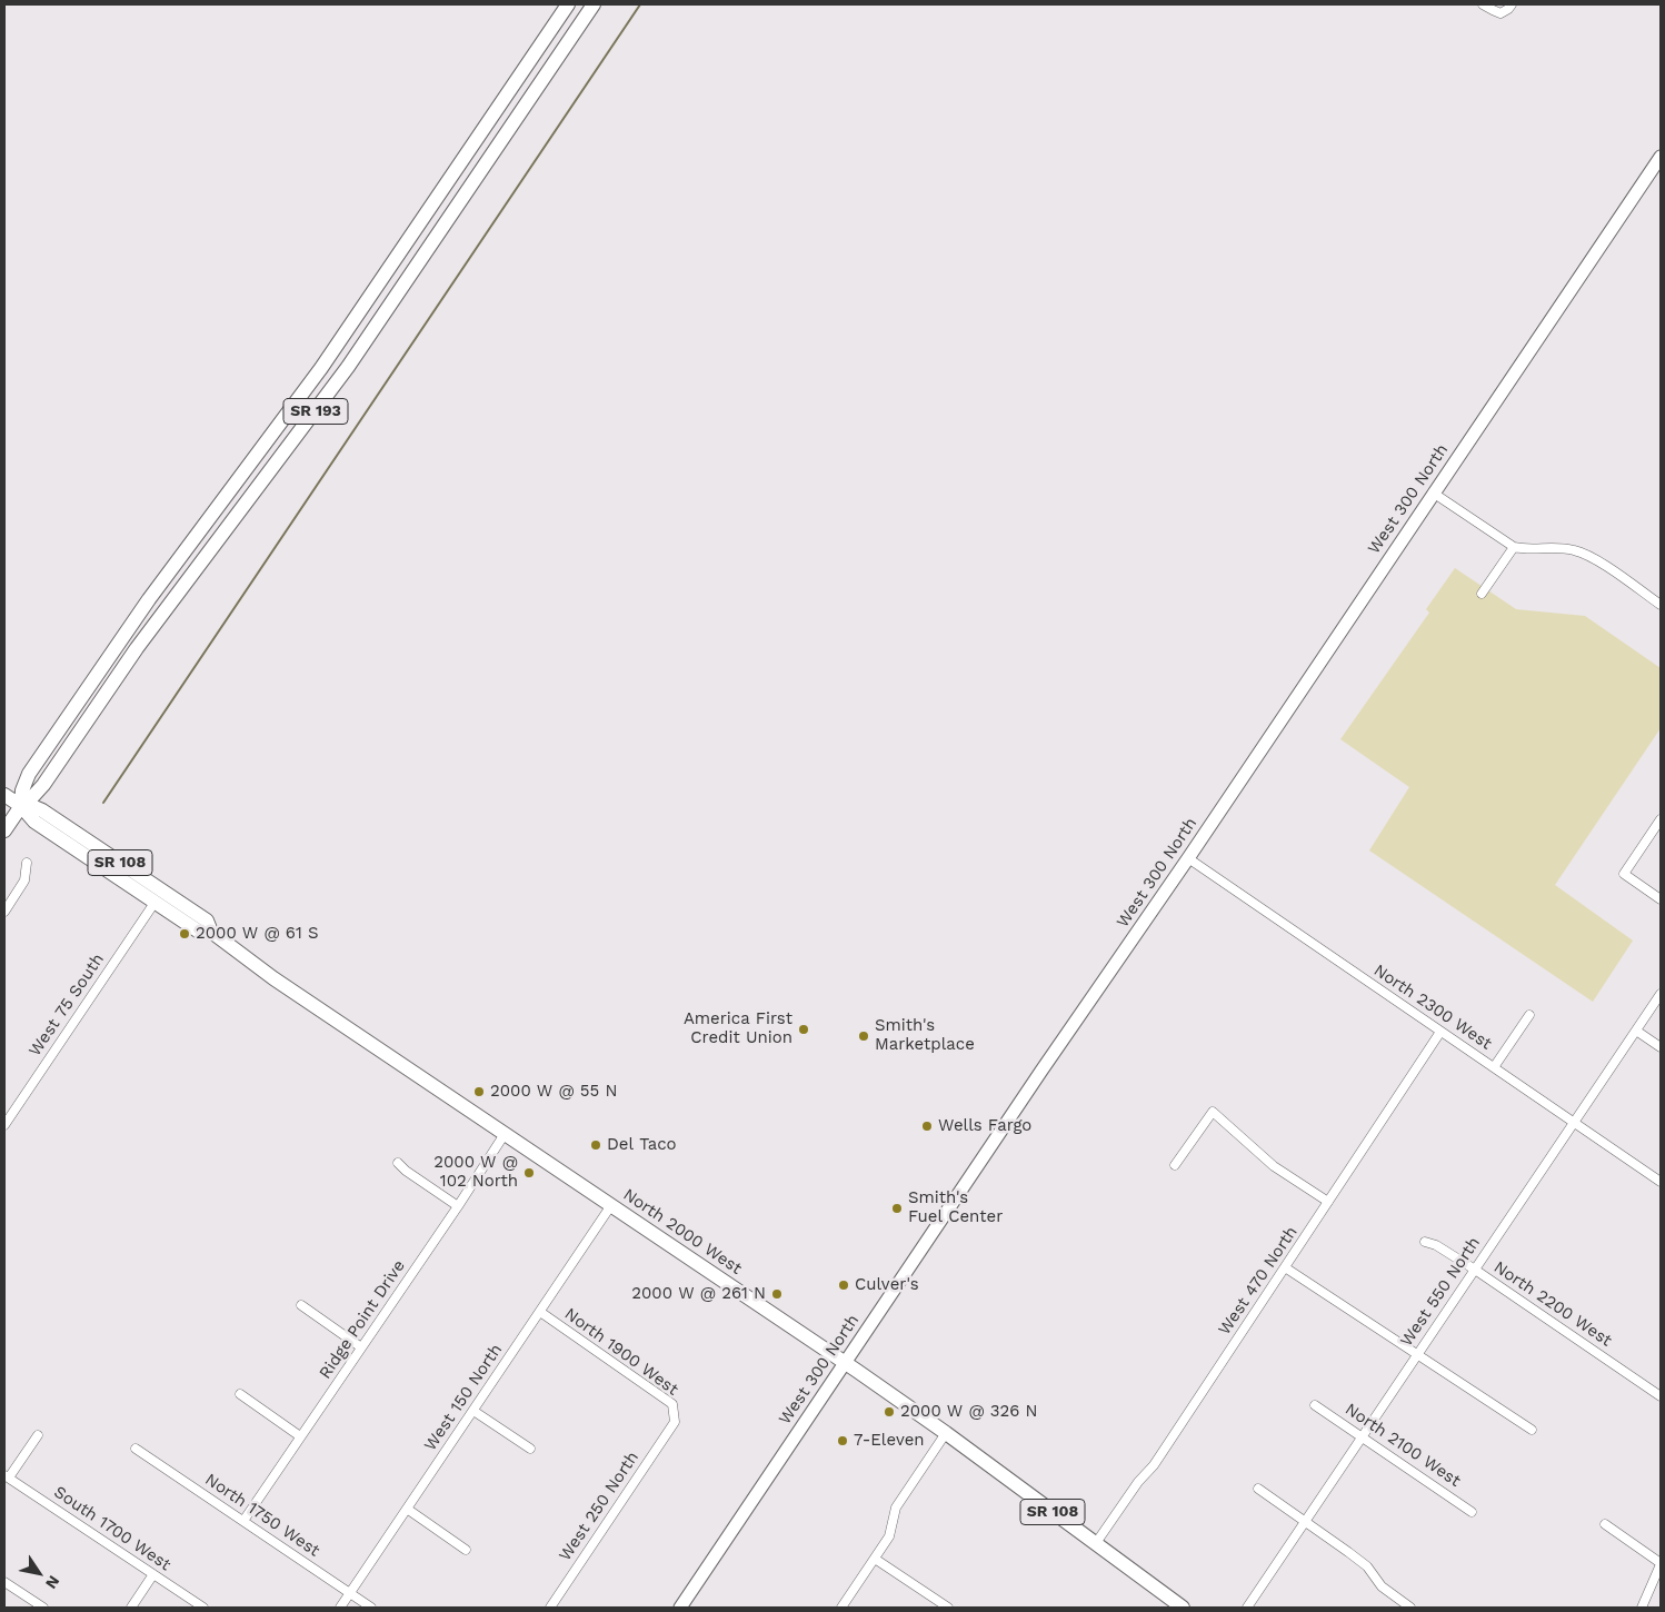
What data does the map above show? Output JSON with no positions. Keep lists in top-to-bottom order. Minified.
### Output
{"streets":{"main road":["SR 193","West 300 North","SR 108","North 2000 West"],"street":["West 75 South","North 2300 West","West 470 North","West 550 North","North 2200 West","Ridge Point Drive","North 1900 West","West 150 North","North 2100 West","West 250 North","North 1750 West","South 1700 West"]},"crossings":[["SR 193","North 2000 West"],["West 300 North","North 2300 West"],["West 300 North","North 2000 West"],["West 75 South","North 2000 West"],["North 2300 West","West 470 North"],["North 2300 West","West 550 North"],["North 2000 West","West 470 North"],["North 2000 West","Ridge Point Drive"],["North 2000 West","West 150 North"],["West 550 North","North 2200 West"],["West 550 North","North 2100 West"],["Ridge Point Drive","North 1750 West"],["North 1900 West","West 150 North"],["North 1900 West","West 250 North"],["West 150 North","North 1750 West"]],"places":["2000 W @ 61 S","America First Credit Union","Smith's Marketplace","2000 W @ 55 N","Wells Fargo","Del Taco","2000 W @ 102 North","Smith's Fuel Center","Culver's","2000 W @ 261 N","2000 W @ 326 N","7-Eleven"],"north":"bottom right"}
